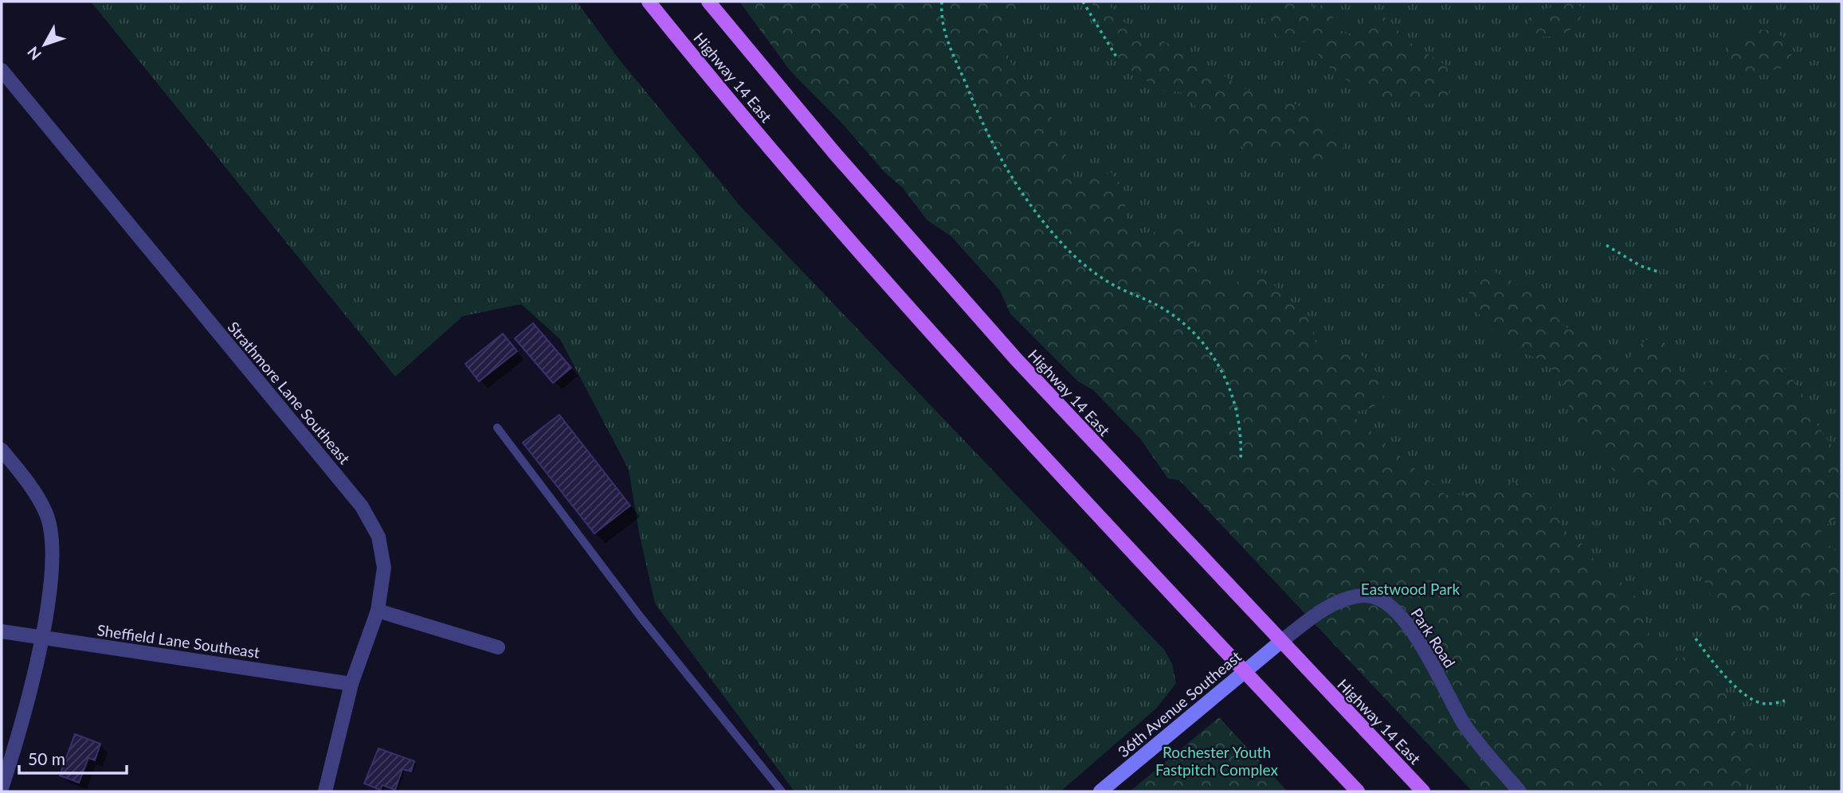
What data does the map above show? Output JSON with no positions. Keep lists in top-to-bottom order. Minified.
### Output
{"streets":{"main road":["Highway 14 East"],"street":["Strathmore Lane Southeast","Park Road","Sheffield Lane Southeast","36th Avenue Southeast"]},"crossings":[["Highway 14 East","Park Road"],["Highway 14 East","36th Avenue Southeast"],["Strathmore Lane Southeast","Sheffield Lane Southeast"],["Park Road","36th Avenue Southeast"]],"parks":["Eastwood Park","Rochester Youth Fastpitch Complex"],"scale_bar":"50 m","north":"bottom left"}
